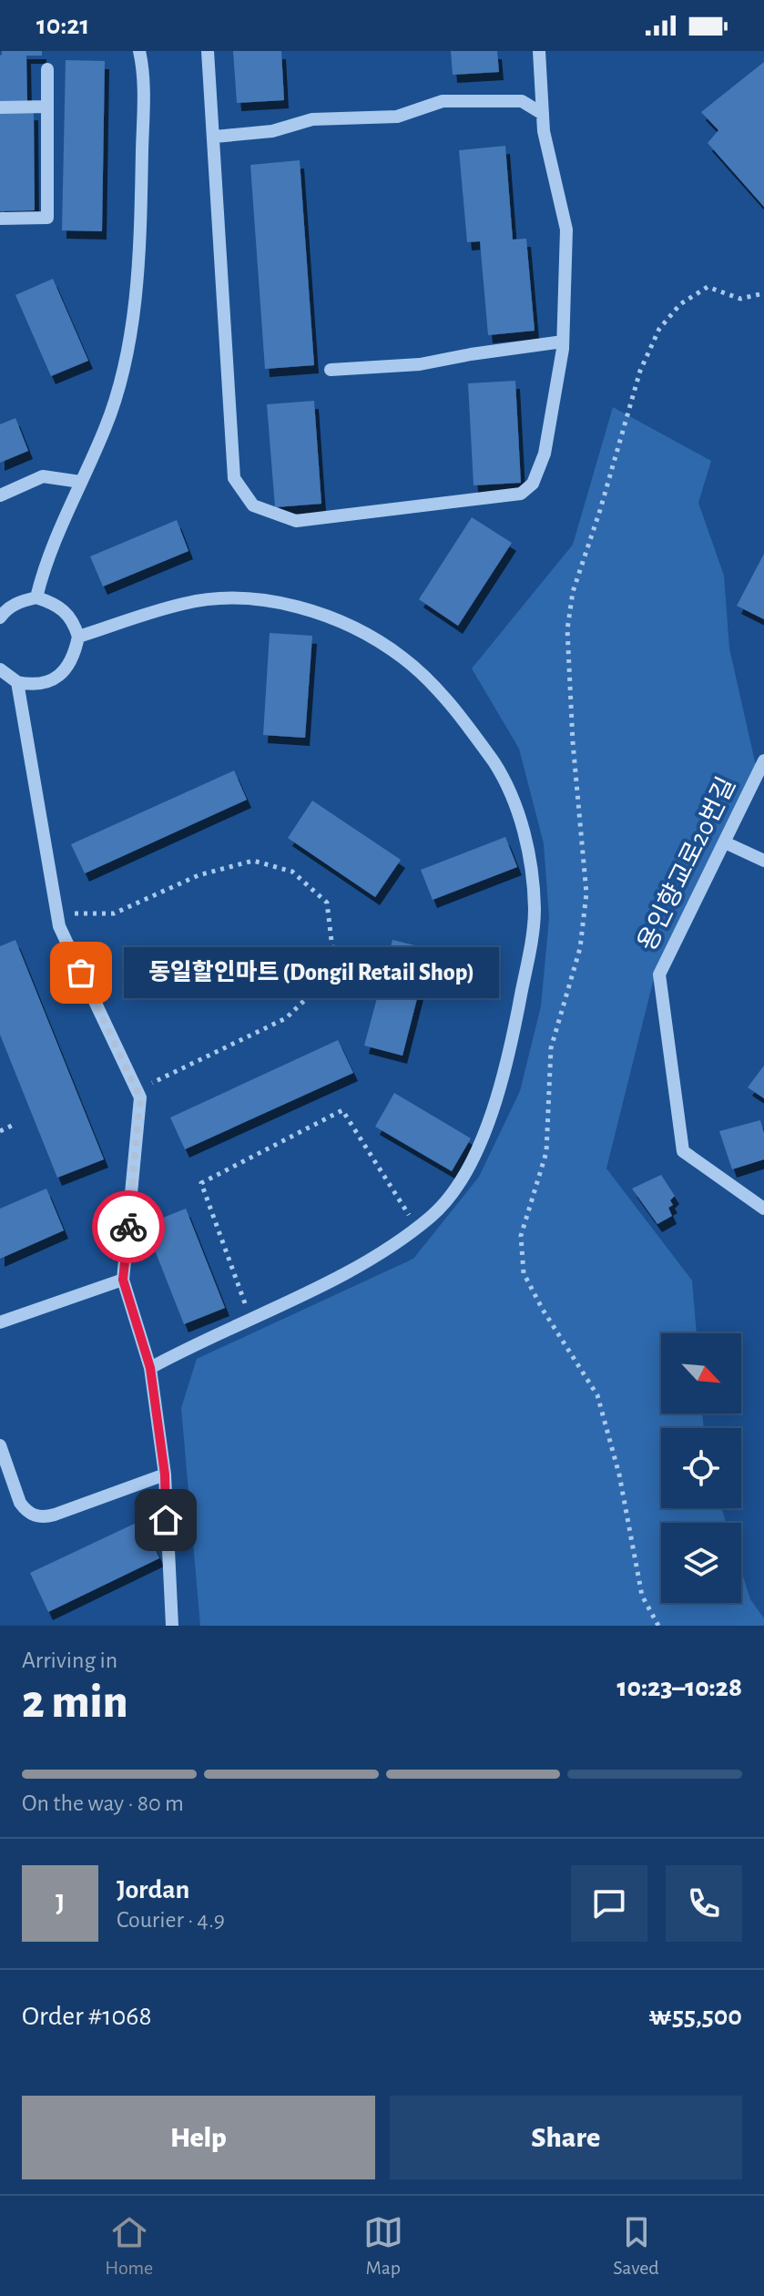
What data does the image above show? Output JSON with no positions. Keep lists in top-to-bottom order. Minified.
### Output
{"streets":{"street":["용인향교로20번길"]},"places":["동일할인마트 (Dongil Retail Shop)"],"north":"bottom right","page":{"status":"10:21","bubble":"동일할인마트 (Dongil Retail Shop)","heading":["2 min","Arriving in","10:23–10:28"],"panel":["Jordan","Courier · 4.9","Order #1068","₩55,500"],"bar":"On the way · 80 m","round":"J","buttons":["Help","Share"],"tabs":["Home","Map","Saved"]}}
